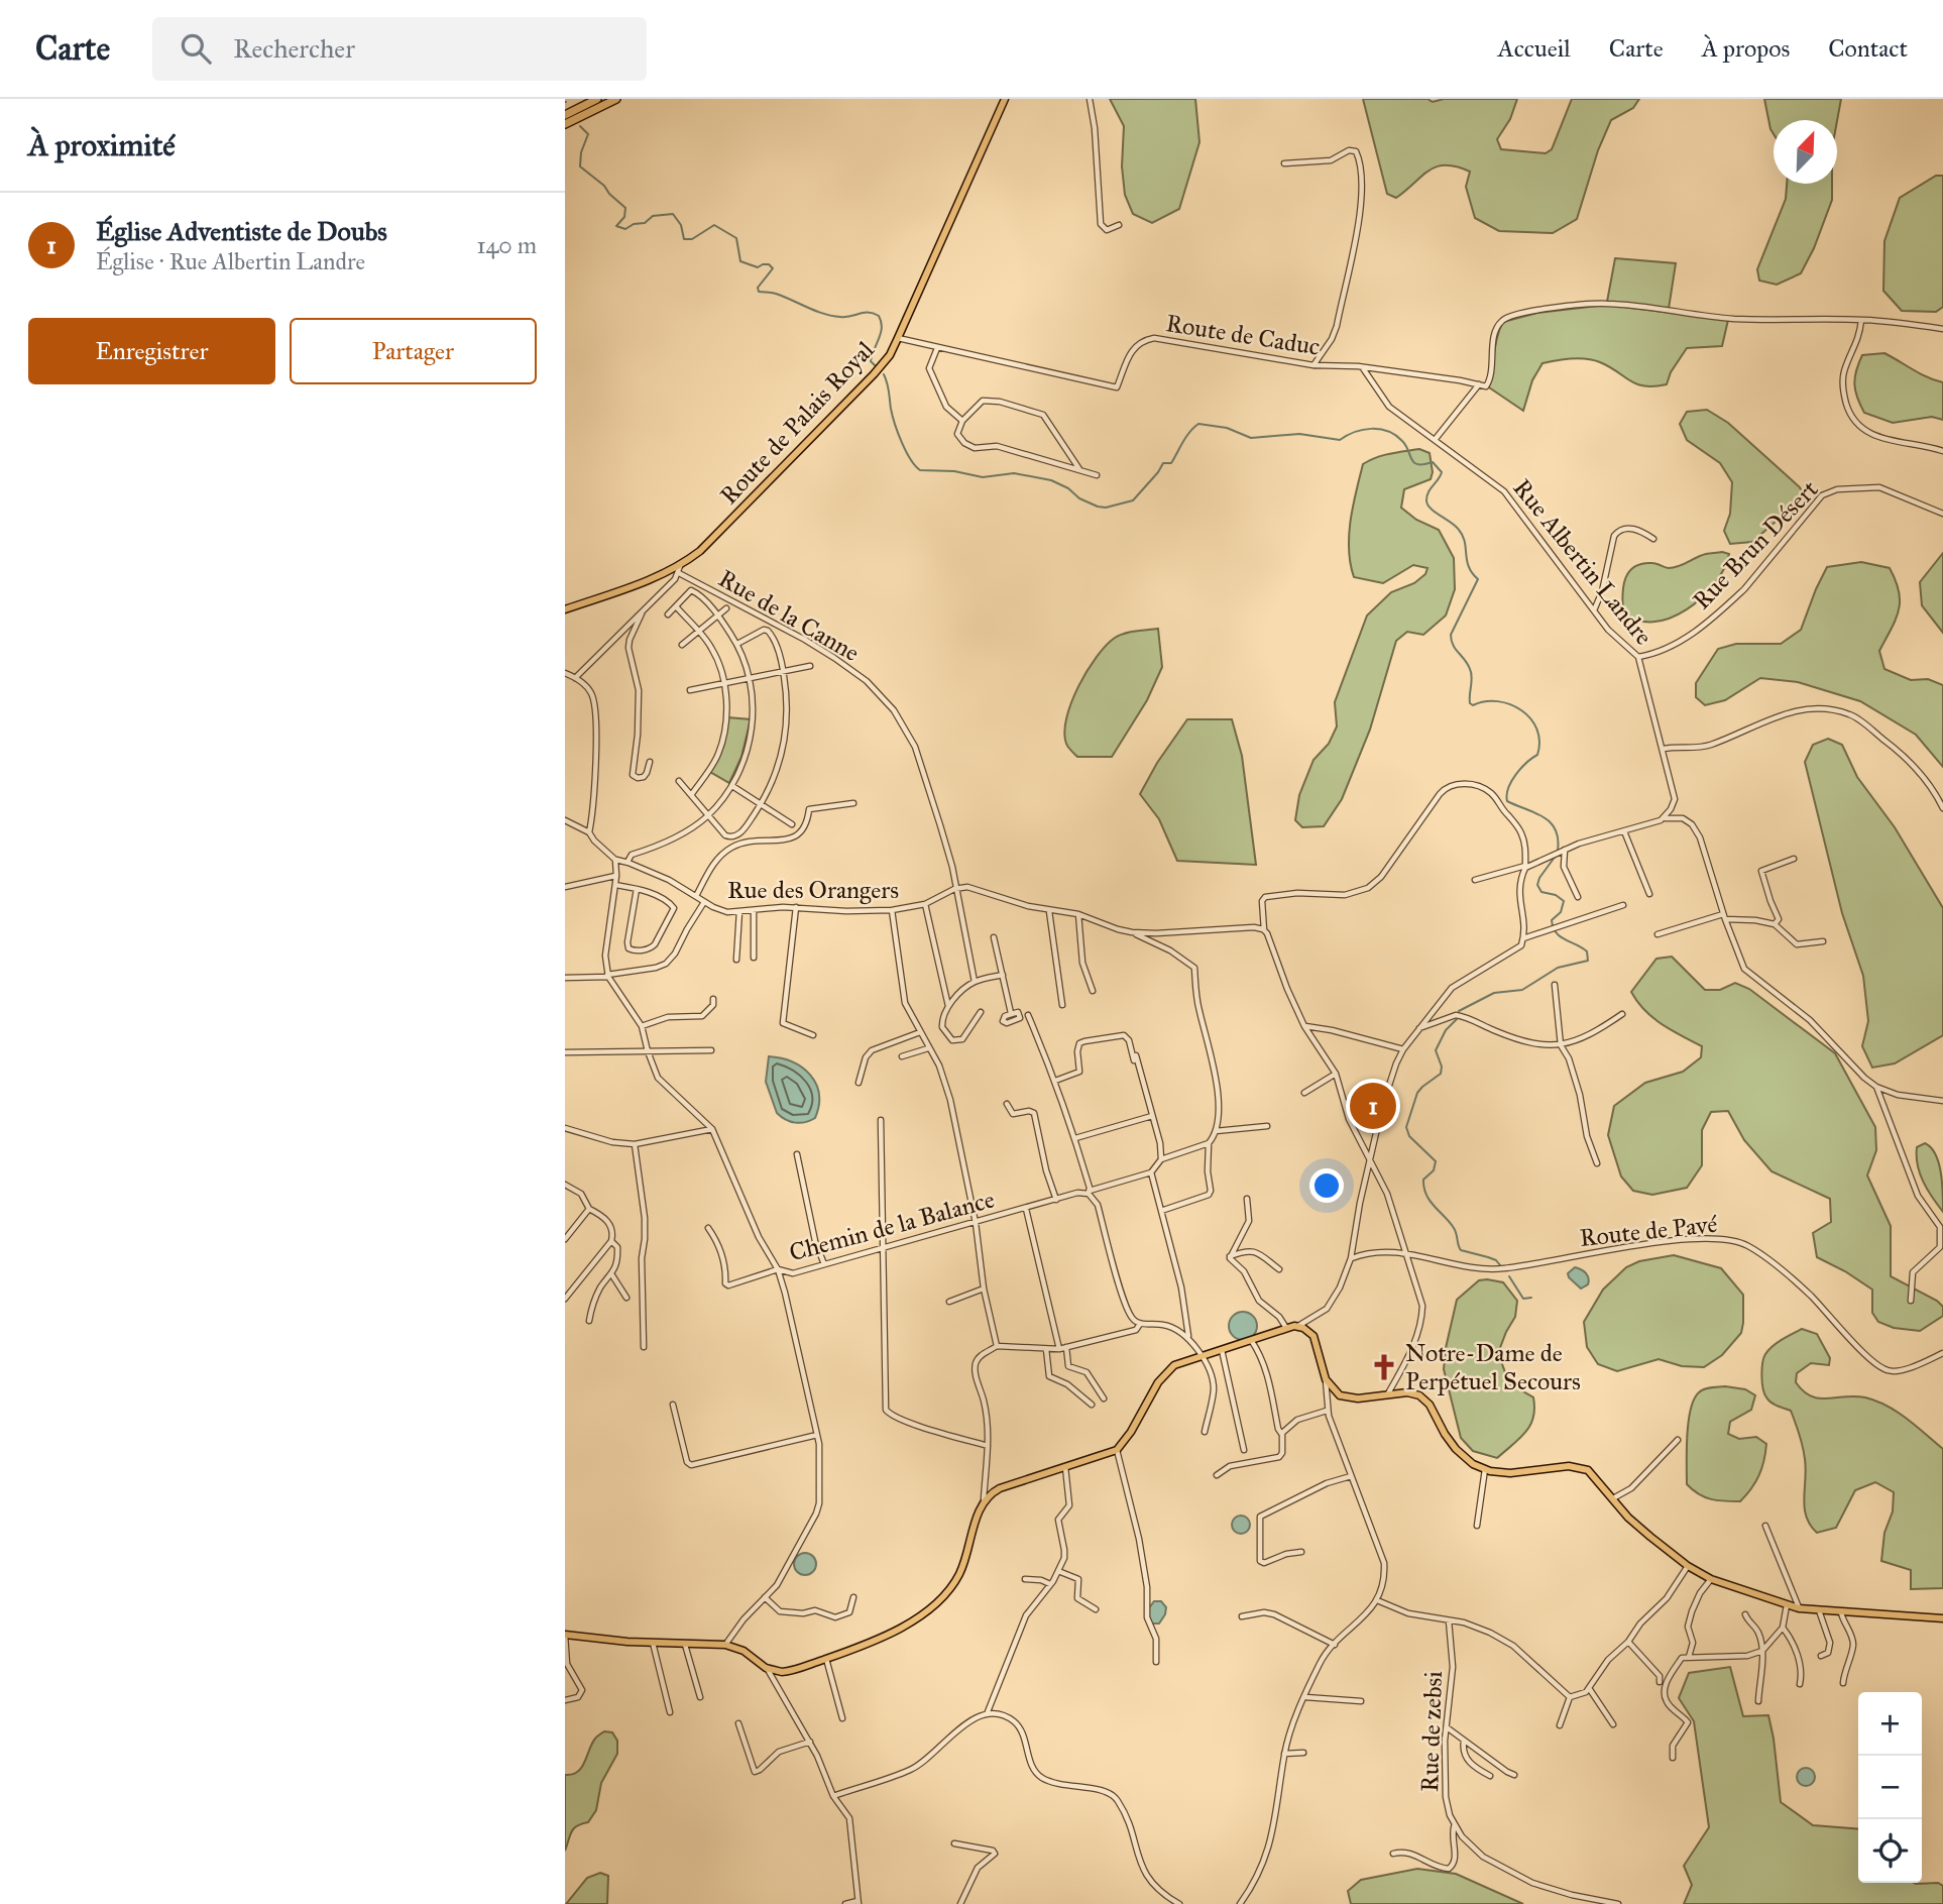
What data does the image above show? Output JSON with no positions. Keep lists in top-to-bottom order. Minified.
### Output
{"streets":{"main road":["Route de Palais Royal"],"street":["Route de Caduc","Rue Brun Désert","Rue Albertin Landre","Rue de la Canne","Rue des Orangers","Chemin de la Balance","Route de Pavé","Rue de zebsi"]},"crossings":[["Route de Caduc","Route de Palais Royal"],["Route de Caduc","Rue Albertin Landre"],["Route de Palais Royal","Rue de la Canne"],["Rue Brun Désert","Rue Albertin Landre"],["Rue de la Canne","Rue des Orangers"]],"places":{"church":["Notre-Dame de Perpétuel Secours"]},"north":"top right","page":{"header":"Carte","search":"Rechercher","nav":["Accueil","Carte","À propos","Contact"],"heading":"À proximité","list":[{"mark":"1","name":"Église Adventiste de Doubs","note":"Église · Rue Albertin Landre","value":"140 m"}],"buttons":["Enregistrer","Partager"],"pins":"1","map_buttons":["+","−"]}}
